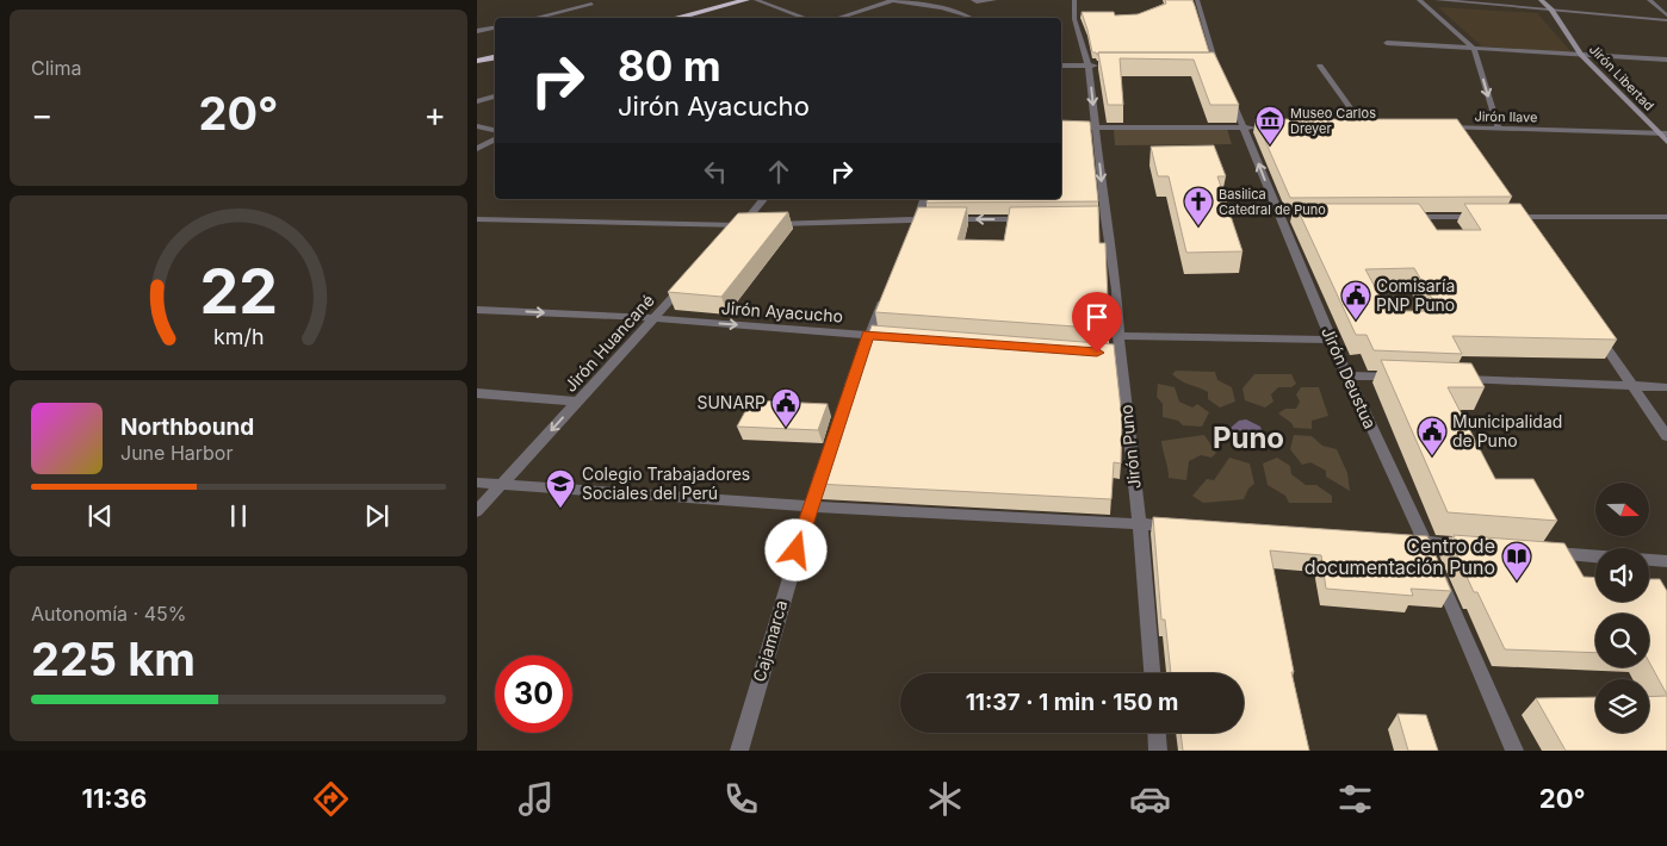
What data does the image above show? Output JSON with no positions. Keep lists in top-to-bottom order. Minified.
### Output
{"streets":{"street":["Jirón Libertad","Jirón Ilave","Jirón Ayacucho","Jirón Huancané","Jirón Deustua","Jirón Puno","Cajamarca"]},"crossings":[["Jirón Libertad","Jirón Ilave"],["Jirón Ayacucho","Jirón Huancané"]],"districts":["Puno"],"places":{"museum":["Museo Carlos Dreyer"],"church":["Basilica Catedral de Puno"],"public building":["Comisaría PNP Puno","SUNARP","Municipalidad de Puno"],"school or university":["Colegio Trabajadores Sociales del Perú"],"library":["Centro de documentación Puno"]},"north":"right","page":{"tile":["Clima",["Autonomía · 45%","225 km"]],"turn":["80 m","Jirón Ayacucho"],"heat":["−","20°","+"],"song":["Northbound","June Harbor"],"limit":"30","trip":"11:37 · 1 min · 150 m","tabs":["11:36","20°"],"gauge":["22","km/h"]}}
